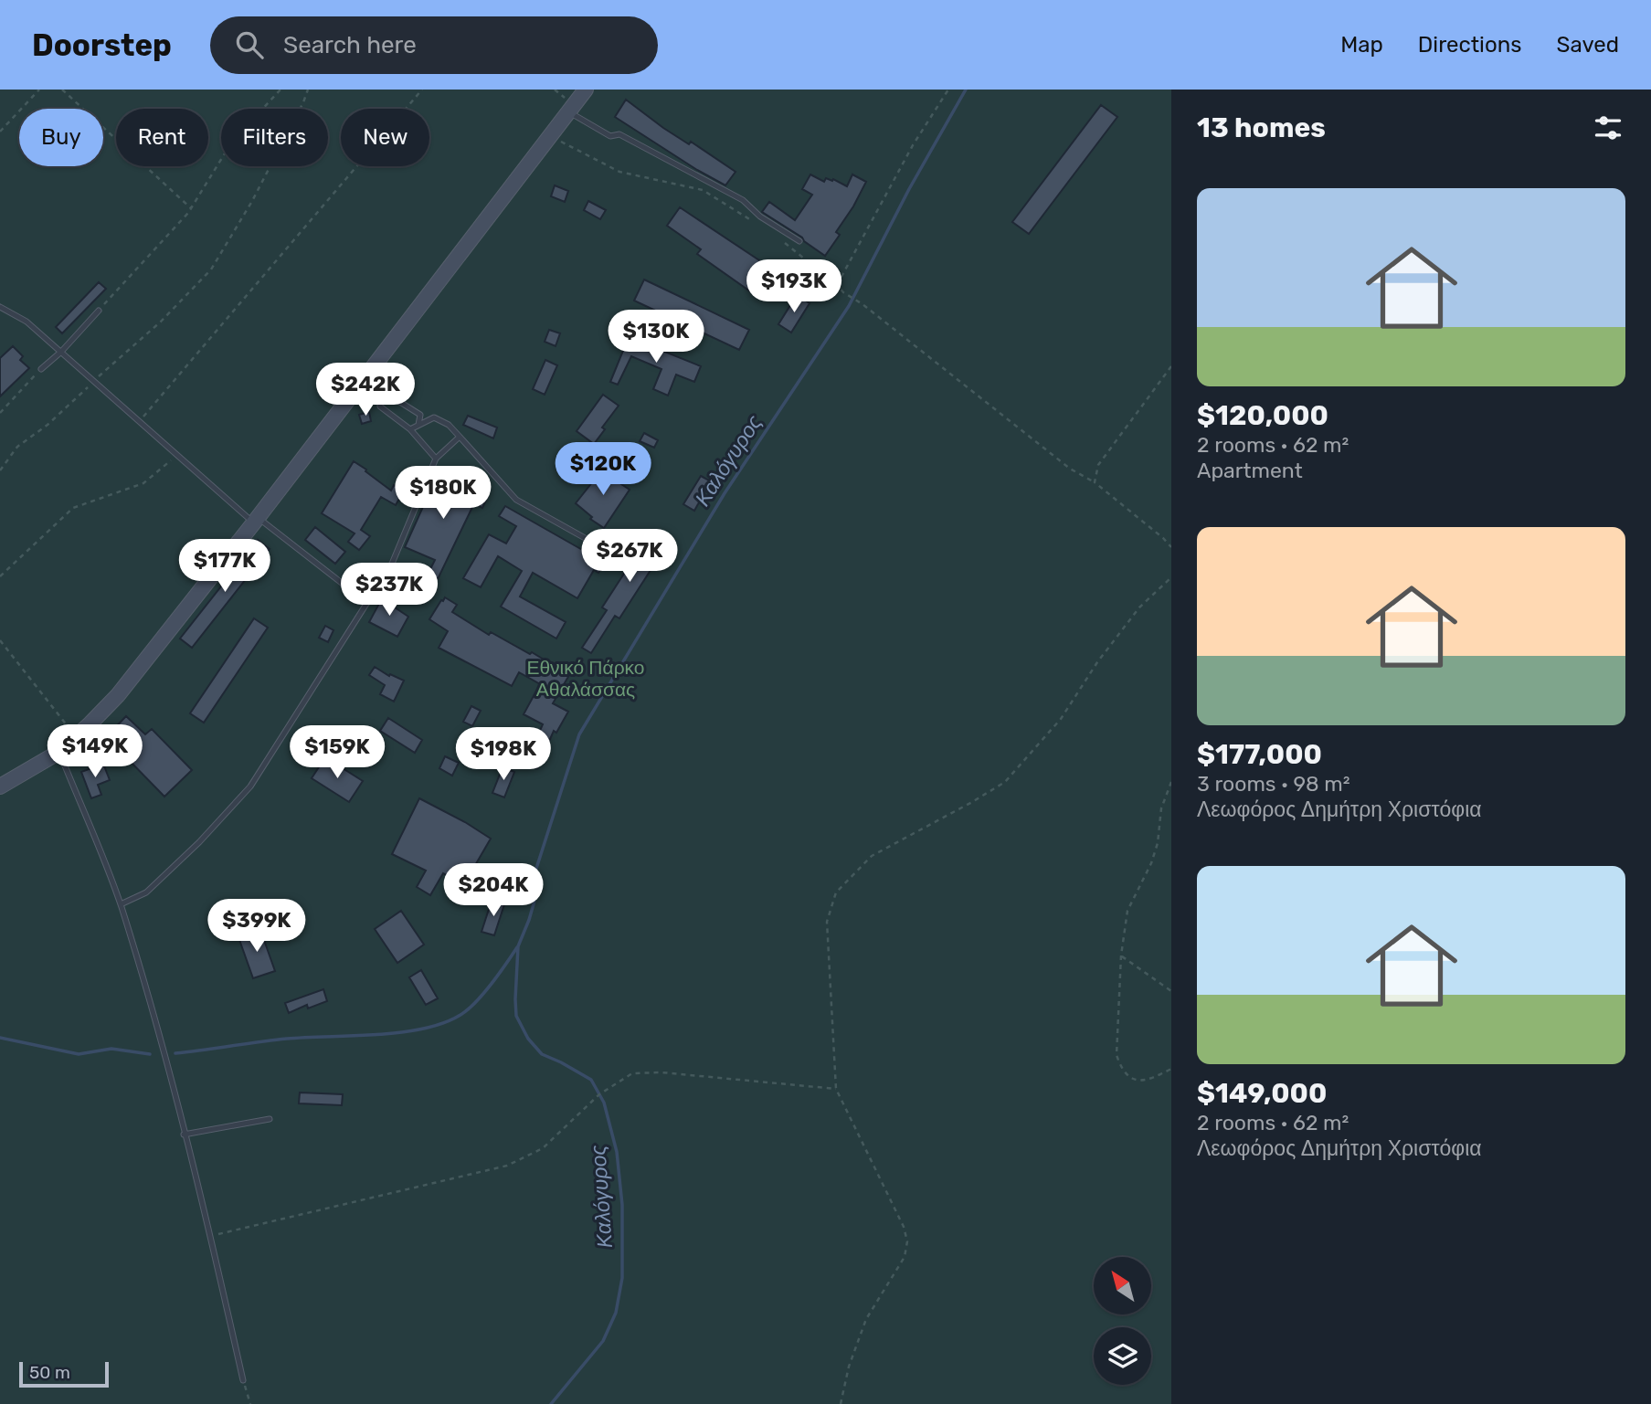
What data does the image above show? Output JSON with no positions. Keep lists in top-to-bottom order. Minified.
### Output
{"water":["Καλόγυρος"],"parks":["Εθνικό Πάρκο Αθαλάσσας"],"scale_bar":"50 m","north":"top left","page":{"header":"Doorstep","search":"Search here","nav":["Map","Directions","Saved"],"heading":"13 homes","chip":["Buy","Rent","Filters","New"],"list":[{"name":"$120,000","note":"2 rooms · 62 m² · Apartment"},{"name":"$177,000","note":"3 rooms · 98 m² · Λεωφόρος Δημήτρη Χριστόφια"},{"name":"$149,000","note":"2 rooms · 62 m² · Λεωφόρος Δημήτρη Χριστόφια"}],"price":["$193K","$130K","$242K","$120K","$180K","$267K","$177K","$237K","$149K","$159K","$198K","$204K","$399K"],"scale":"50 m"}}
